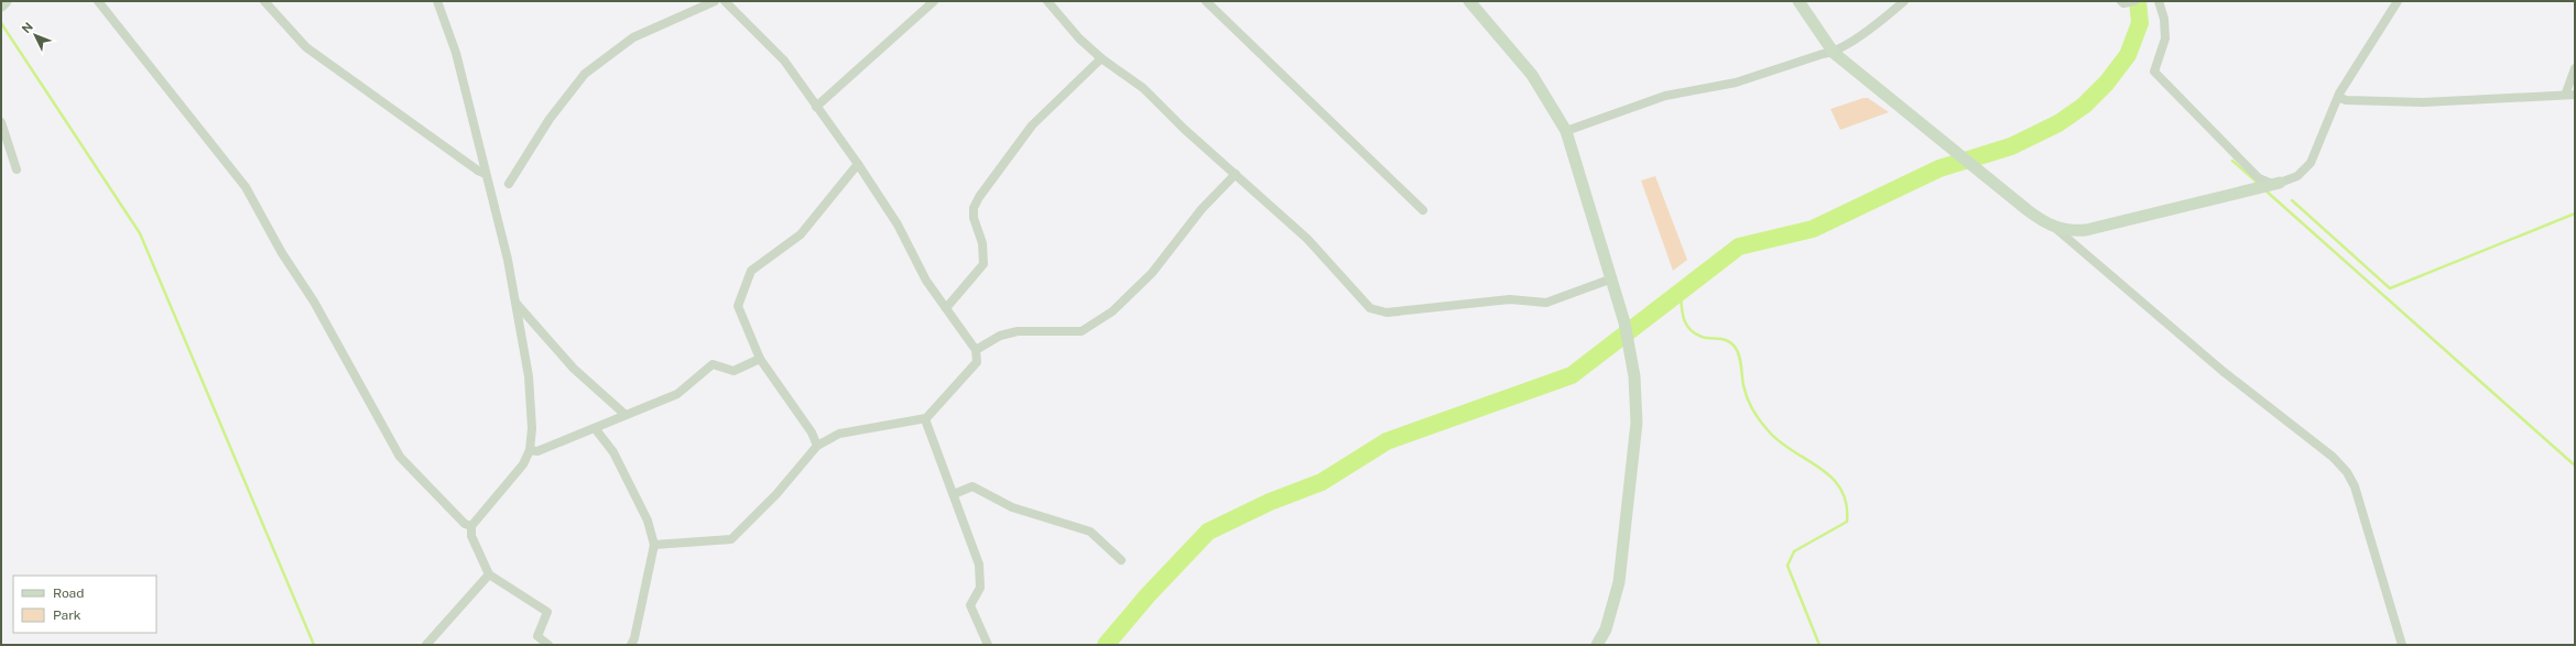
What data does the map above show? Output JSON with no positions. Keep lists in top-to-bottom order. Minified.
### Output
{"legend":["Road","Park"],"north":"top left"}
